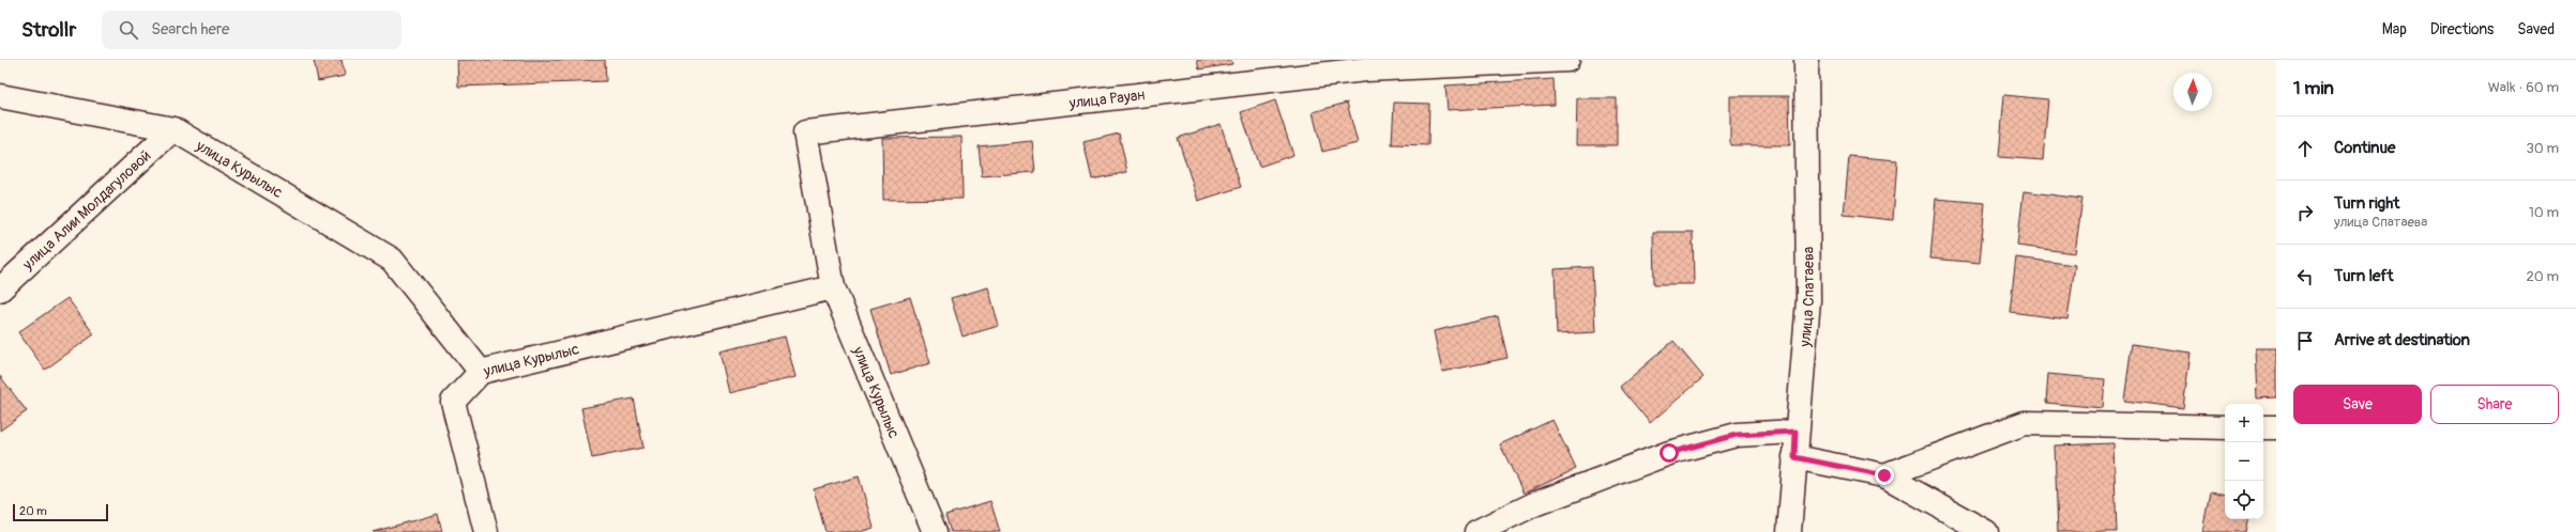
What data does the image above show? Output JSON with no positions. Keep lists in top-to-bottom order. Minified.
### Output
{"streets":{"street":["улица Рауан","улица Курылыс","улица Алии Молдагуловой","улица Спатаева"]},"crossings":[["улица Рауан","улица Курылыс"],["улица Курылыс","улица Алии Молдагуловой"]],"scale_bar":"20 m","north":"top","page":{"header":"Strollr","search":"Search here","nav":["Map","Directions","Saved"],"heading":["1 min","Walk · 60 m"],"list":[["Continue","30 m"],["Turn right","улица Спатаева","10 m"],["Turn left","20 m"],"Arrive at destination"],"buttons":["Save","Share"],"map_buttons":["+","−"],"scale":"20 m"}}
